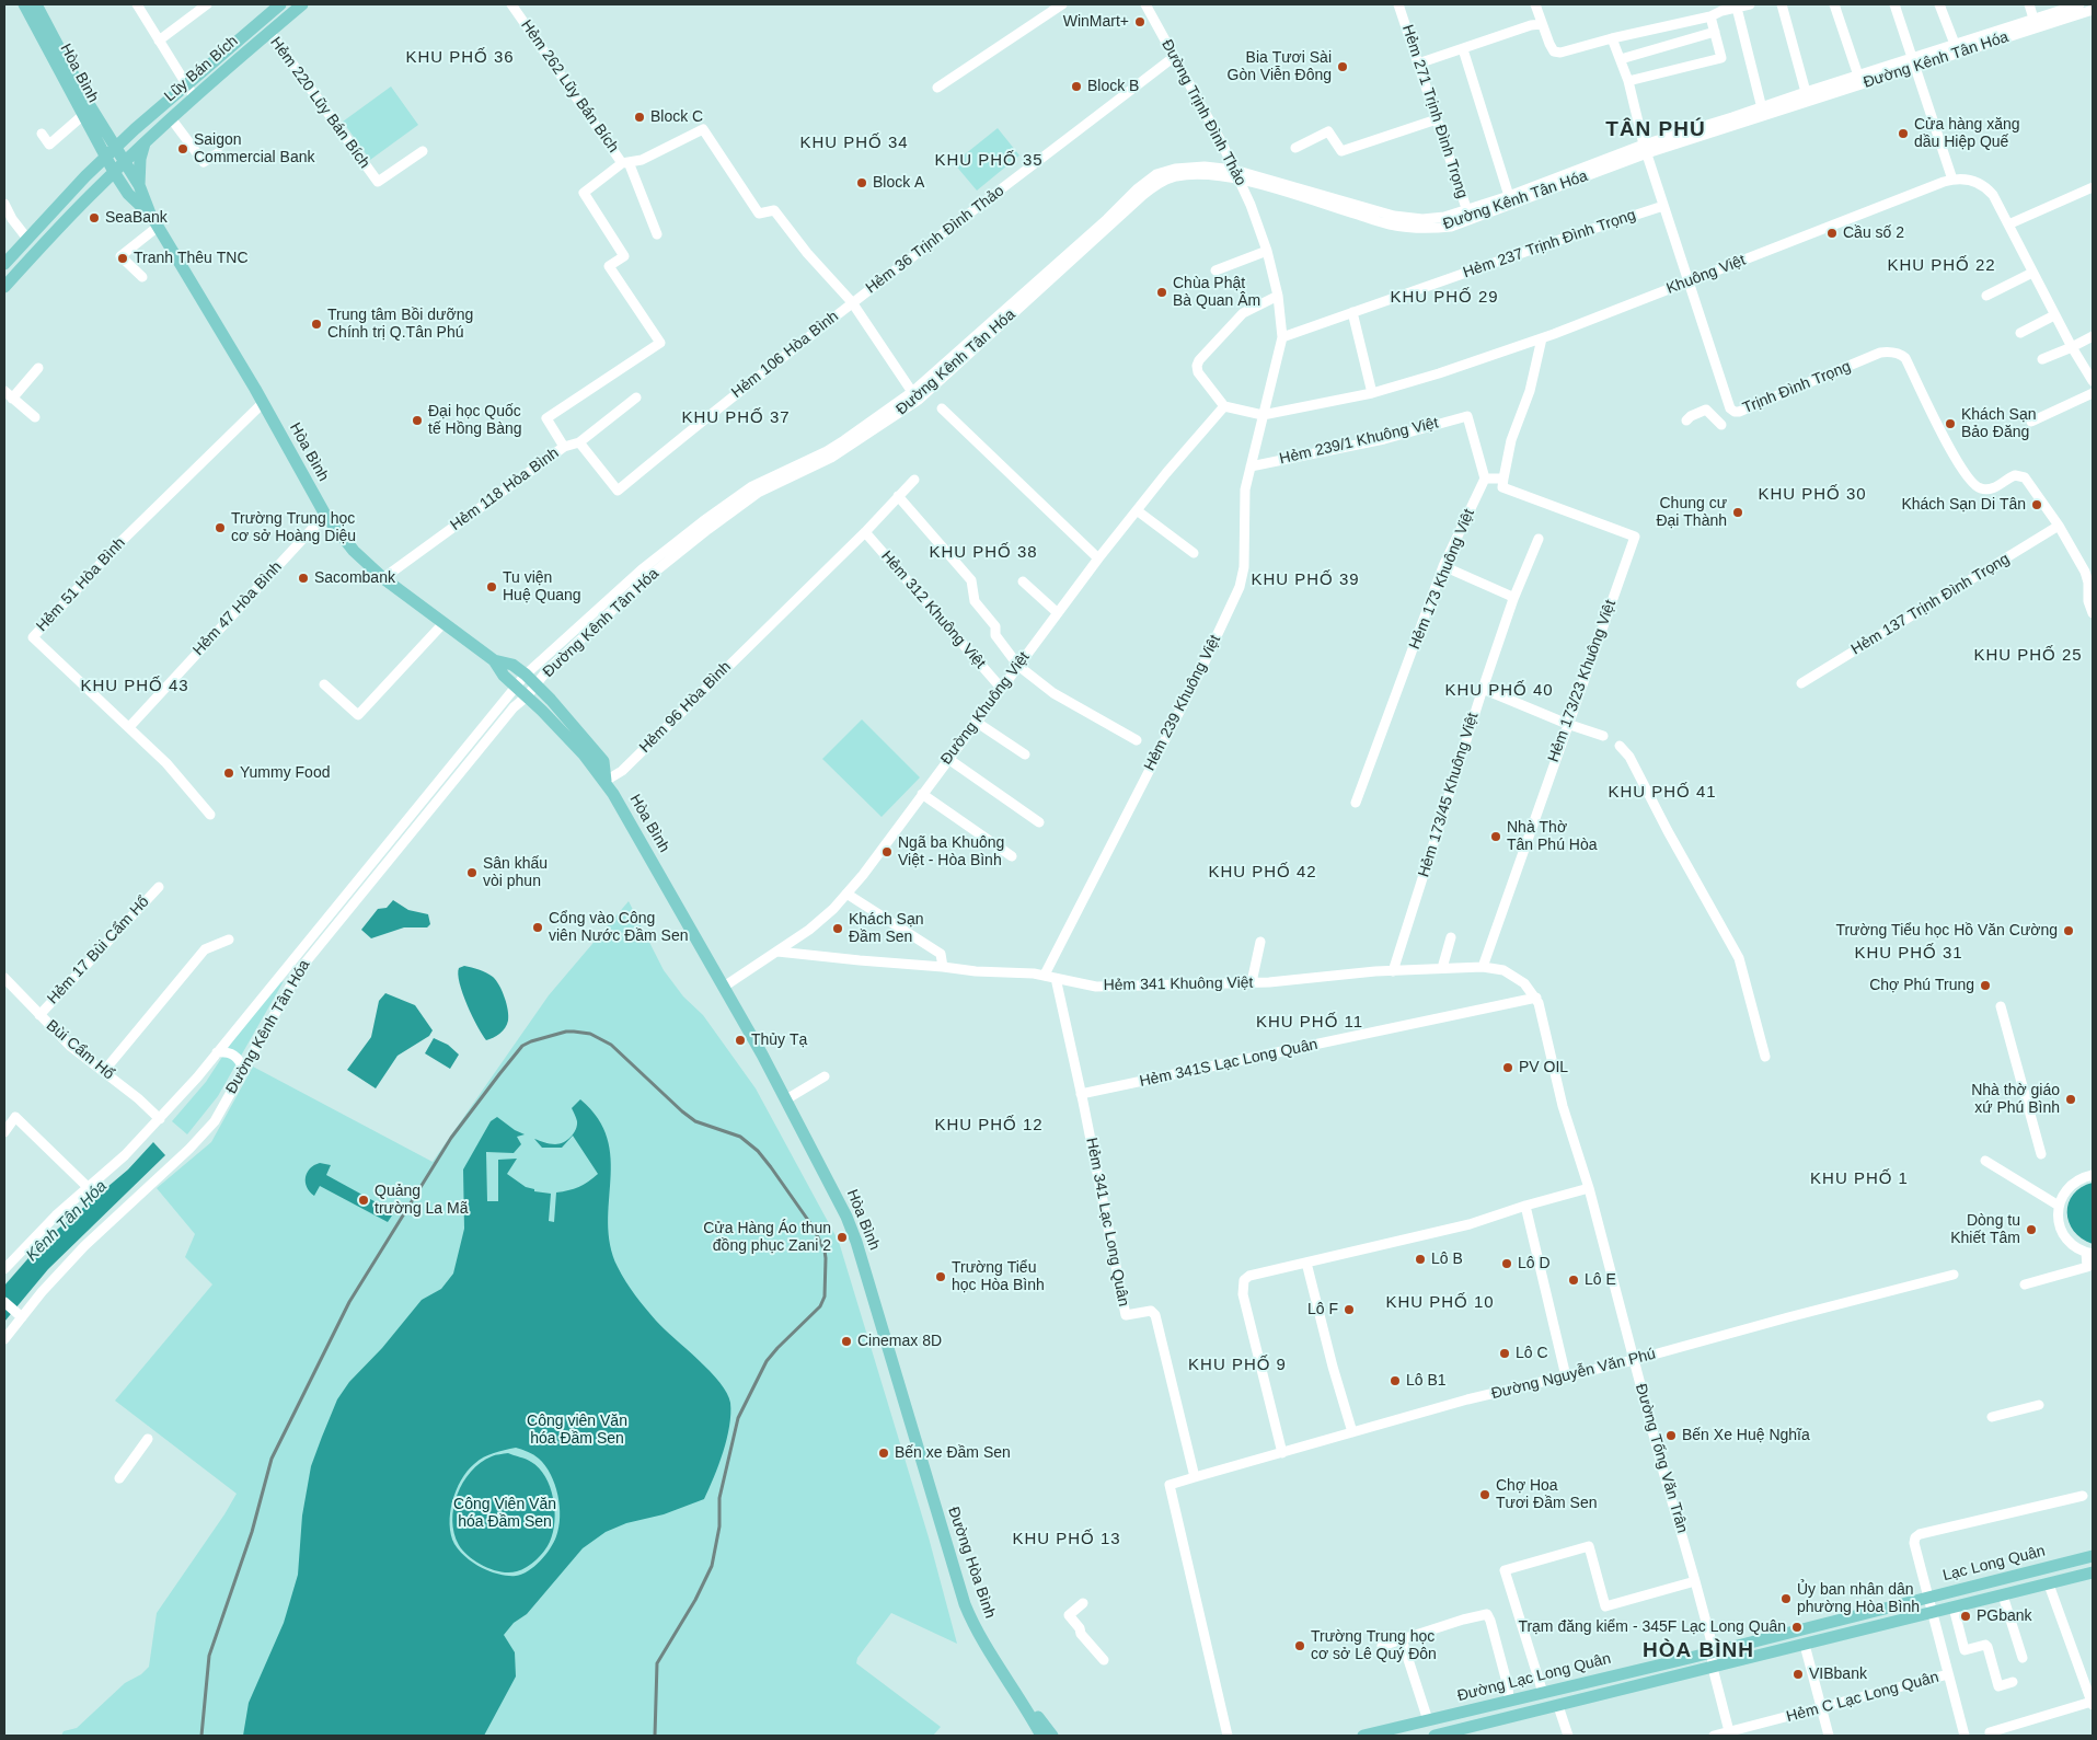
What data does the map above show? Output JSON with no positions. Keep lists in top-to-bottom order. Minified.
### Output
{"streets":{"main road":["Lũy Bán Bích","Hòa Bình","Đường Hòa Bình","Lạc Long Quân","Đường Lạc Long Quân"],"street":["Đường Kênh Tân Hóa","Hẻm 262 Lũy Bán Bích","Hẻm 220 Lũy Bán Bích","Hẻm 271 Trịnh Đình Trọng","Đường Trịnh Đình Thảo","Hẻm 36 Trịnh Đình Thảo","Hẻm 237 Trịnh Đình Trọng","Khuông Việt","Hẻm 106 Hòa Bình","Trịnh Đình Trọng","Hẻm 239/1 Khuông Việt","Hẻm 118 Hòa Bình","Hẻm 173 Khuông Việt","Hẻm 51 Hòa Bình","Hẻm 137 Trịnh Đình Trọng","Hẻm 47 Hòa Bình","Hẻm 312 Khuông Việt","Hẻm 173/23 Khuông Việt","Hẻm 239 Khuông Việt","Hẻm 96 Hòa Bình","Đường Khuông Việt","Hẻm 173/45 Khuông Việt","Hẻm 17 Bùi Cẩm Hổ","Hẻm 341 Khuông Việt","Bùi Cẩm Hổ","Hẻm 341S Lạc Long Quân","Hẻm 341 Lạc Long Quân","Đường Nguyễn Văn Phú","Đường Tống Văn Trân","Hẻm C Lạc Long Quân"]},"crossings":[["Đường Kênh Tân Hóa","Hòa Bình"],["Đường Kênh Tân Hóa","Hẻm 262 Lũy Bán Bích"],["Đường Kênh Tân Hóa","Hẻm 271 Trịnh Đình Trọng"],["Đường Kênh Tân Hóa","Đường Trịnh Đình Thảo"],["Đường Kênh Tân Hóa","Trịnh Đình Trọng"],["Đường Kênh Tân Hóa","Bùi Cẩm Hổ"],["Lũy Bán Bích","Hòa Bình"],["Lũy Bán Bích","Hẻm 220 Lũy Bán Bích"],["Hòa Bình","Hẻm 118 Hòa Bình"],["Hòa Bình","Hẻm 51 Hòa Bình"],["Hòa Bình","Hẻm 47 Hòa Bình"],["Hòa Bình","Hẻm 96 Hòa Bình"],["Hòa Bình","Đường Khuông Việt"],["Hòa Bình","Đường Hòa Bình"],["Hẻm 262 Lũy Bán Bích","Hẻm 36 Trịnh Đình Thảo"],["Hẻm 262 Lũy Bán Bích","Hẻm 106 Hòa Bình"],["Đường Trịnh Đình Thảo","Hẻm 36 Trịnh Đình Thảo"],["Đường Trịnh Đình Thảo","Hẻm 237 Trịnh Đình Trọng"],["Đường Trịnh Đình Thảo","Khuông Việt"],["Đường Trịnh Đình Thảo","Hẻm 239 Khuông Việt"],["Hẻm 36 Trịnh Đình Thảo","Hẻm 106 Hòa Bình"],["Hẻm 237 Trịnh Đình Trọng","Trịnh Đình Trọng"],["Khuông Việt","Trịnh Đình Trọng"],["Khuông Việt","Hẻm 239 Khuông Việt"],["Khuông Việt","Đường Khuông Việt"],["Hẻm 106 Hòa Bình","Hẻm 118 Hòa Bình"],["Trịnh Đình Trọng","Hẻm 137 Trịnh Đình Trọng"],["Hẻm 239/1 Khuông Việt","Hẻm 173 Khuông Việt"],["Hẻm 239/1 Khuông Việt","Hẻm 239 Khuông Việt"],["Hẻm 51 Hòa Bình","Hẻm 47 Hòa Bình"],["Hẻm 312 Khuông Việt","Hẻm 96 Hòa Bình"],["Hẻm 312 Khuông Việt","Đường Khuông Việt"],["Hẻm 173/23 Khuông Việt","Hẻm 341 Khuông Việt"],["Hẻm 239 Khuông Việt","Hẻm 341 Khuông Việt"],["Đường Khuông Việt","Hẻm 341 Khuông Việt"],["Hẻm 173/45 Khuông Việt","Hẻm 341 Khuông Việt"],["Hẻm 17 Bùi Cẩm Hổ","Bùi Cẩm Hổ"],["Hẻm 341 Khuông Việt","Hẻm 341S Lạc Long Quân"],["Hẻm 341 Khuông Việt","Hẻm 341 Lạc Long Quân"],["Hẻm 341 Khuông Việt","Đường Tống Văn Trân"],["Hẻm 341S Lạc Long Quân","Hẻm 341 Lạc Long Quân"],["Hẻm 341S Lạc Long Quân","Đường Tống Văn Trân"],["Hẻm 341 Lạc Long Quân","Đường Nguyễn Văn Phú"],["Đường Nguyễn Văn Phú","Đường Tống Văn Trân"],["Đường Tống Văn Trân","Lạc Long Quân"],["Đường Tống Văn Trân","Đường Lạc Long Quân"],["Đường Tống Văn Trân","Hẻm C Lạc Long Quân"],["Lạc Long Quân","Đường Lạc Long Quân"]],"districts":["KHU PHỐ 36","TÂN PHÚ","KHU PHỐ 34","KHU PHỐ 35","KHU PHỐ 22","KHU PHỐ 29","KHU PHỐ 37","KHU PHỐ 30","KHU PHỐ 38","KHU PHỐ 39","KHU PHỐ 25","KHU PHỐ 43","KHU PHỐ 40","KHU PHỐ 41","KHU PHỐ 42","KHU PHỐ 31","KHU PHỐ 11","KHU PHỐ 12","KHU PHỐ 1","KHU PHỐ 10","KHU PHỐ 9","KHU PHỐ 13","HÒA BÌNH"],"water":["Kênh Tân Hóa"],"parks":["Công viên Văn hóa Đầm Sen","Công Viên Văn hóa Đầm Sen"],"places":["WinMart+","Bia Tươi Sài Gòn Viễn Đông","Block B","Block C","Cửa hàng xăng dầu Hiệp Quế","Saigon Commercial Bank","Block A","SeaBank","Cầu số 2","Tranh Thêu TNC","Chùa Phật Bà Quan Âm","Trung tâm Bồi dưỡng Chính trị Q.Tân Phú","Đại học Quốc tế Hồng Bàng","Khách Sạn Bảo Đăng","Khách Sạn Di Tân","Chung cư Đại Thành","Trường Trung học cơ sở Hoàng Diệu","Sacombank","Tu viện Huệ Quang","Yummy Food","Nhà Thờ Tân Phú Hòa","Ngã ba Khuông Việt - Hòa Bình","Sân khấu vòi phun","Cổng vào Công viên Nước Đầm Sen","Khách Sạn Đầm Sen","Trường Tiểu học Hồ Văn Cường","Chợ Phú Trung","Thủy Tạ","PV OIL","Nhà thờ giáo xứ Phú Bình","Quảng trường La Mã","Dòng tu Khiết Tâm","Cửa Hàng Áo thun đồng phục Zani 2","Lô B","Lô D","Trường Tiểu học Hòa Bình","Lô E","Lô F","Cinemax 8D","Lô C","Lô B1","Bến Xe Huệ Nghĩa","Bến xe Đầm Sen","Chợ Hoa Tươi Đầm Sen","Ủy ban nhân dân phường Hòa Bình","PGbank","Trạm đăng kiểm - 345F Lạc Long Quân","Trường Trung học cơ sở Lê Quý Đôn","VIBbank"]}
